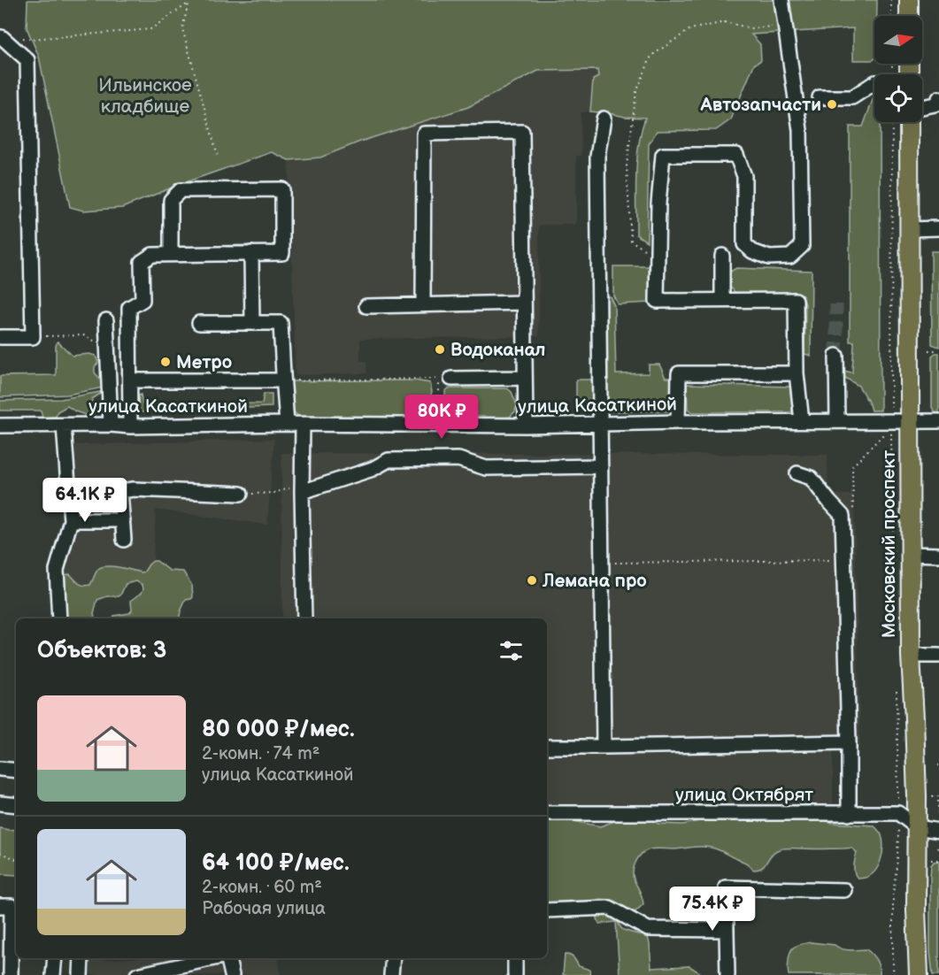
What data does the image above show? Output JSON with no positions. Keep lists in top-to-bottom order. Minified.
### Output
{"streets":{"main road":["Московский проспект"],"street":["улица Касаткиной","улица Октябрят"]},"crossings":[["улица Касаткиной","Московский проспект"],["Московский проспект","улица Октябрят"]],"parks":["Ильинское кладбище"],"places":["Автозапчасти","Водоканал","Метро","Лемана про"],"north":"right","page":{"price":["80K ₽","64.1K ₽","75.4K ₽"],"heading":"Объектов: 3","list":[{"name":"80 000 ₽/мес.","note":"2-комн. · 74 m² · улица Касаткиной"},{"name":"64 100 ₽/мес.","note":"2-комн. · 60 m² · Рабочая улица"}]}}
